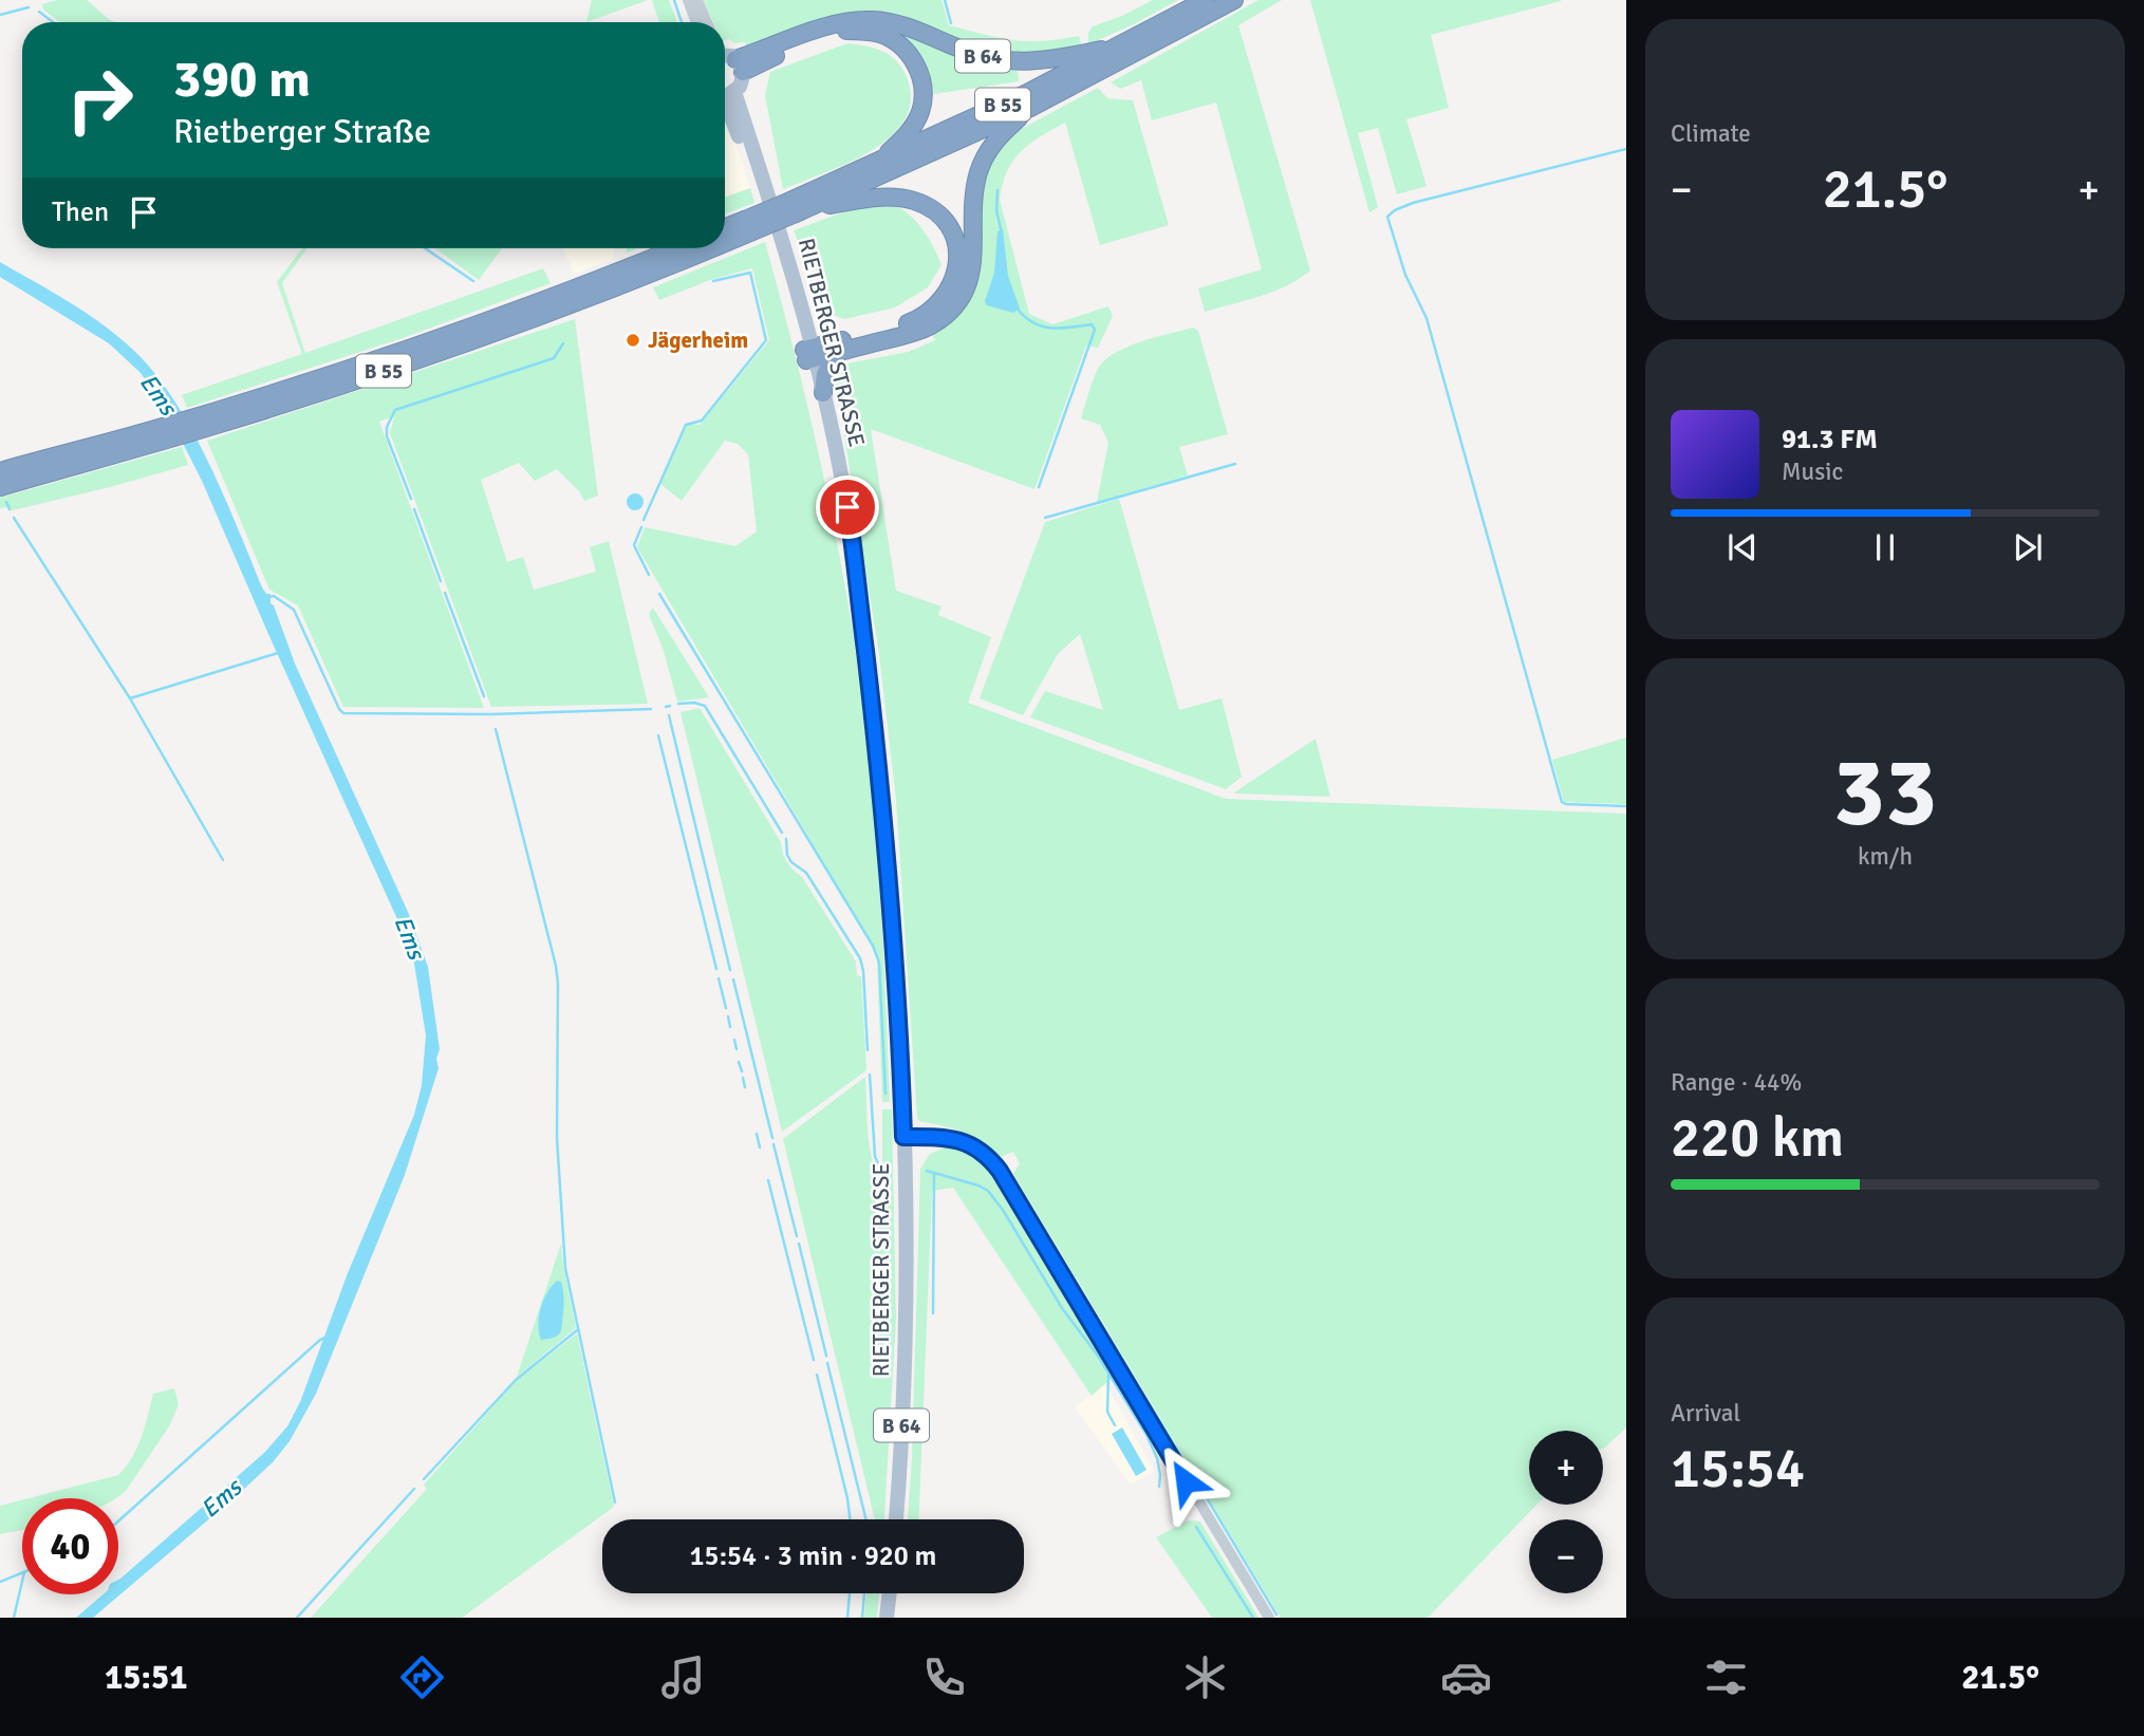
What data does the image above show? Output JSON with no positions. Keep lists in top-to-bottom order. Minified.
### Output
{"streets":{"highway":["B 64","B 55"],"main road":["RIETBERGER STRASSE"]},"crossings":[["B 64","B 55"],["B 64","RIETBERGER STRASSE"],["B 55","RIETBERGER STRASSE"]],"water":["Ems"],"places":["Jägerheim"],"page":{"tile":["Climate",["33","km/h"],["Range · 44%","220 km"],["Arrival","15:54"]],"turn":["390 m","Rietberger Straße"],"heat":["−","21.5°","+"],"then":"Then","song":["91.3 FM","Music"],"map_buttons":["+","−"],"limit":"40","trip":"15:54 · 3 min · 920 m","tabs":["15:51","21.5°"]}}
